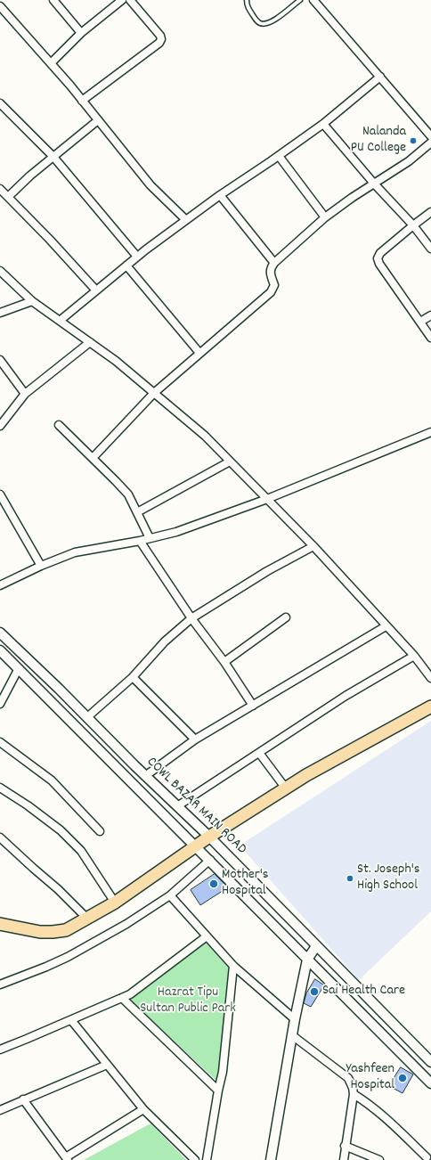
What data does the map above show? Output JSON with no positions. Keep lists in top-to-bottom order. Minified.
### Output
{"streets":{"street":["COWL BAZAR MAIN ROAD"]},"parks":["Hazrat Tipu Sultan Public Park"],"places":["Nalanda PU College","St. Joseph's High School","Mother's Hospital","Sai Health Care","Yashfeen Hospital"]}
